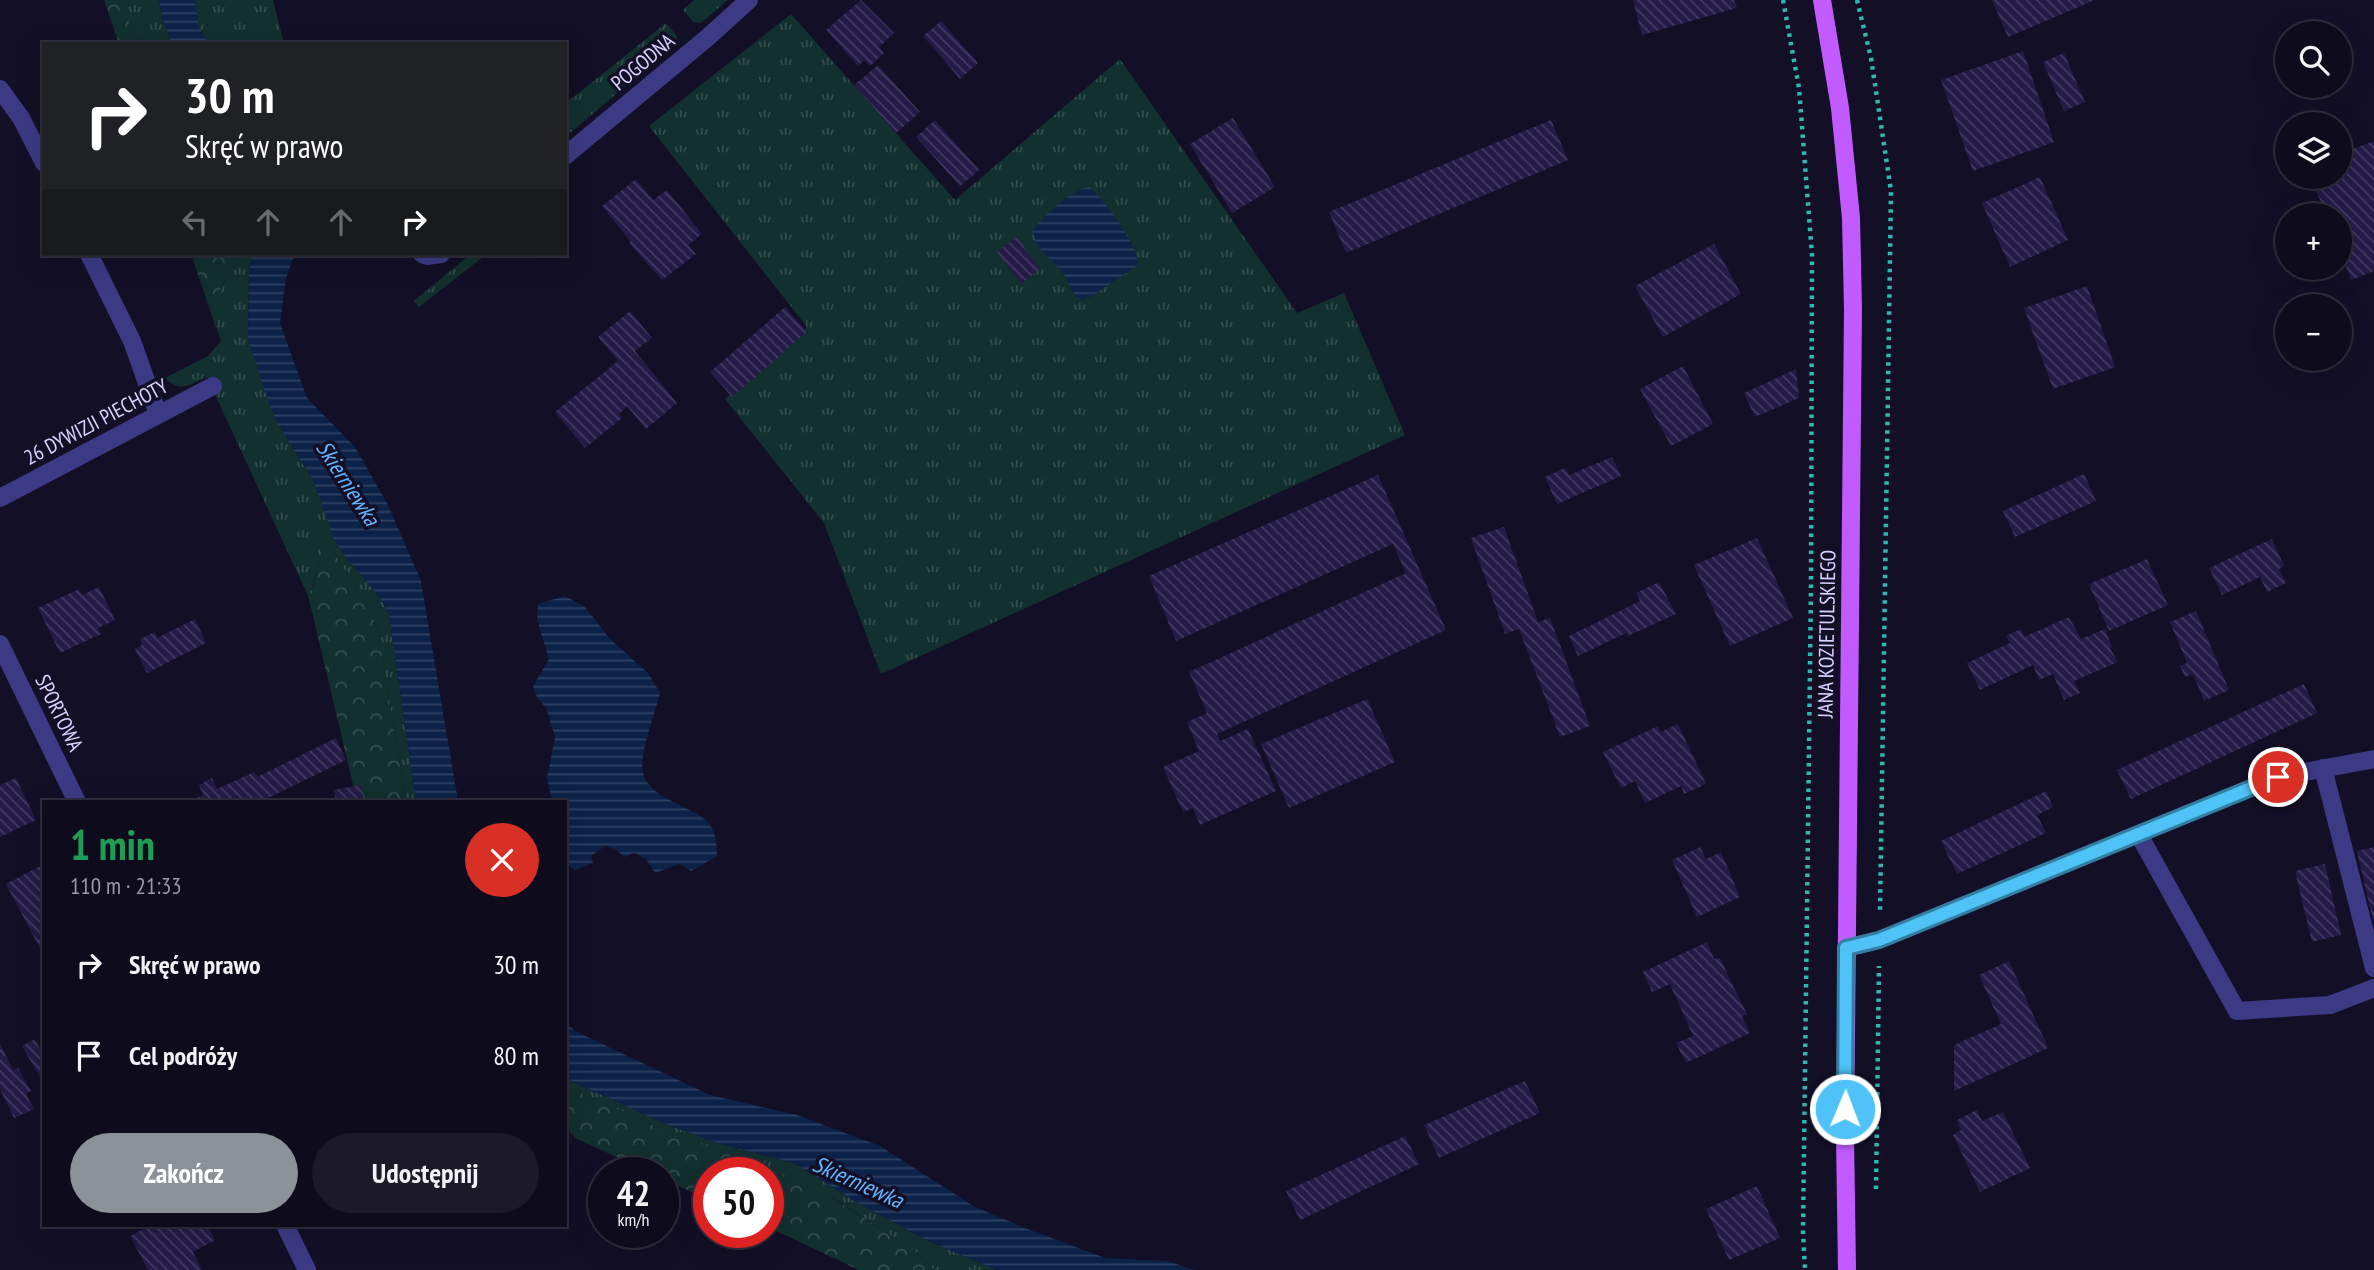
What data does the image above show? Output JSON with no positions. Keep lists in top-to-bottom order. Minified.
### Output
{"streets":{"main road":["JANA KOZIETULSKIEGO"],"street":["POGODNA","26 DYWIZJI PIECHOTY","SPORTOWA"]},"water":["Skierniewka"],"page":{"map_buttons":["+","−"],"turn":["30 m","Skręć w prawo"],"heading":["1 min","110 m · 21:33"],"list":[{"name":"Skręć w prawo","value":"30 m"},{"name":"Cel podróży","value":"80 m"}],"buttons":["Zakończ","Udostępnij"],"speed":"42 km/h","limit":"50"}}
